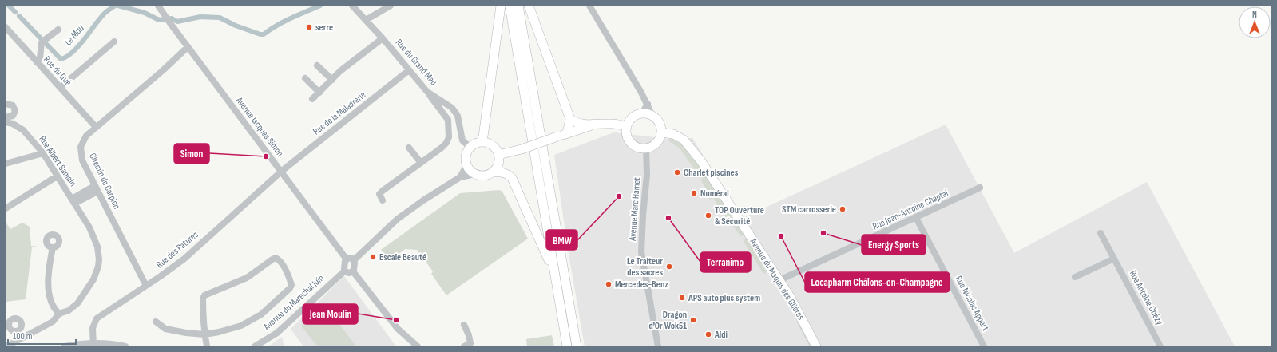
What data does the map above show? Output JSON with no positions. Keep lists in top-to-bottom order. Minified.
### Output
{"streets":{"main road":["Avenue du Maquis des Glières"],"street":["Rue du Grand Mau","Rue du Gué","Rue de la Maladrerie","Avenue Jacques Simon","Rue Albert Samain","Chemin de Carpion","Avenue Marc Hamet","Rue Jean-Antoine Chaptal","Rue des Pâtures","Rue Antoine Chézy","Avenue du Maréchal Juin","Rue Nicolas Appert"]},"crossings":[["Rue du Grand Mau","Rue de la Maladrerie"],["Rue du Gué","Chemin de Carpion"],["Rue de la Maladrerie","Avenue Jacques Simon"],["Rue de la Maladrerie","Rue des Pâtures"],["Avenue Jacques Simon","Chemin de Carpion"],["Avenue Jacques Simon","Rue des Pâtures"],["Chemin de Carpion","Rue des Pâtures"],["Avenue Marc Hamet","Avenue du Maquis des Glières"],["Rue Jean-Antoine Chaptal","Avenue du Maquis des Glières"],["Rue Jean-Antoine Chaptal","Rue Nicolas Appert"]],"water":["Le Mau"],"places":["serre","Simon","Charlet piscines","Numéral","BMW","STM carrosserie","TOP Ouverture & Sécurité","Terranimo","Energy Sports","Locapharm Châlons-en-Champagne","Escale Beauté","Le Traiteur des sacres","Mercedes-Benz","APS auto plus system","Jean Moulin","Dragon d'Or Wok51","Aldi"],"scale_bar":"100 m","north":"top"}
